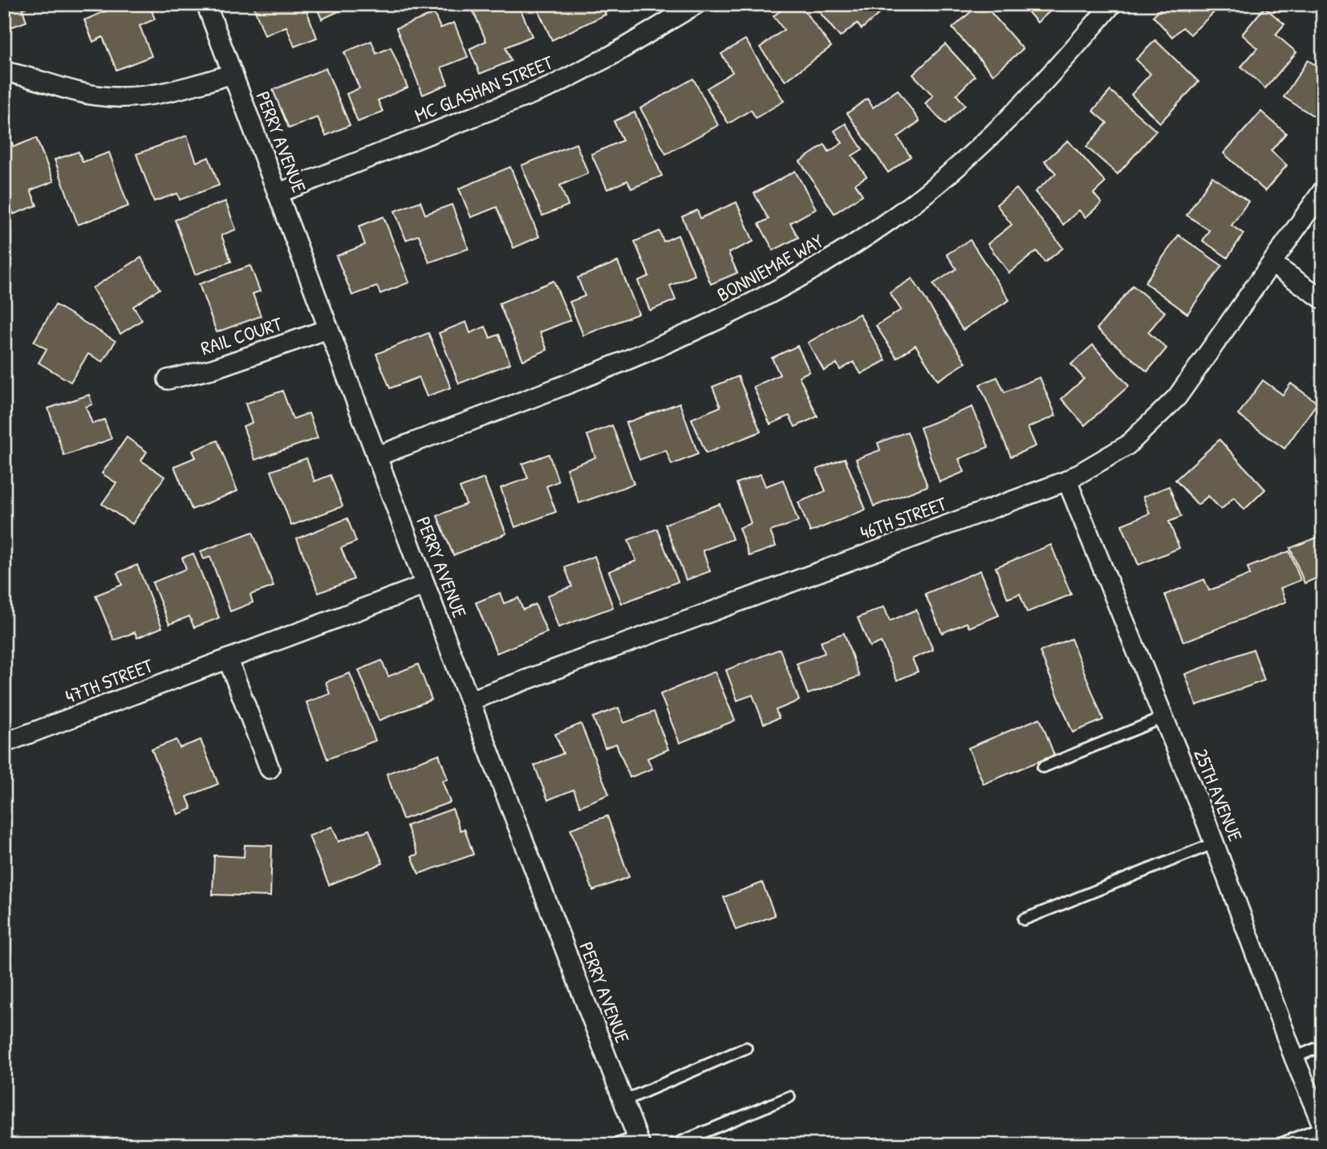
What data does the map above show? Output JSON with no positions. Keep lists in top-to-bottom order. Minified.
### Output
{"streets":{"street":["MC GLASHAN STREET","PERRY AVENUE","BONNIEMAE WAY","RAIL COURT","46TH STREET","47TH STREET","25TH AVENUE"]},"crossings":[["MC GLASHAN STREET","PERRY AVENUE"],["PERRY AVENUE","BONNIEMAE WAY"],["PERRY AVENUE","RAIL COURT"],["PERRY AVENUE","46TH STREET"],["PERRY AVENUE","47TH STREET"],["46TH STREET","25TH AVENUE"]]}
